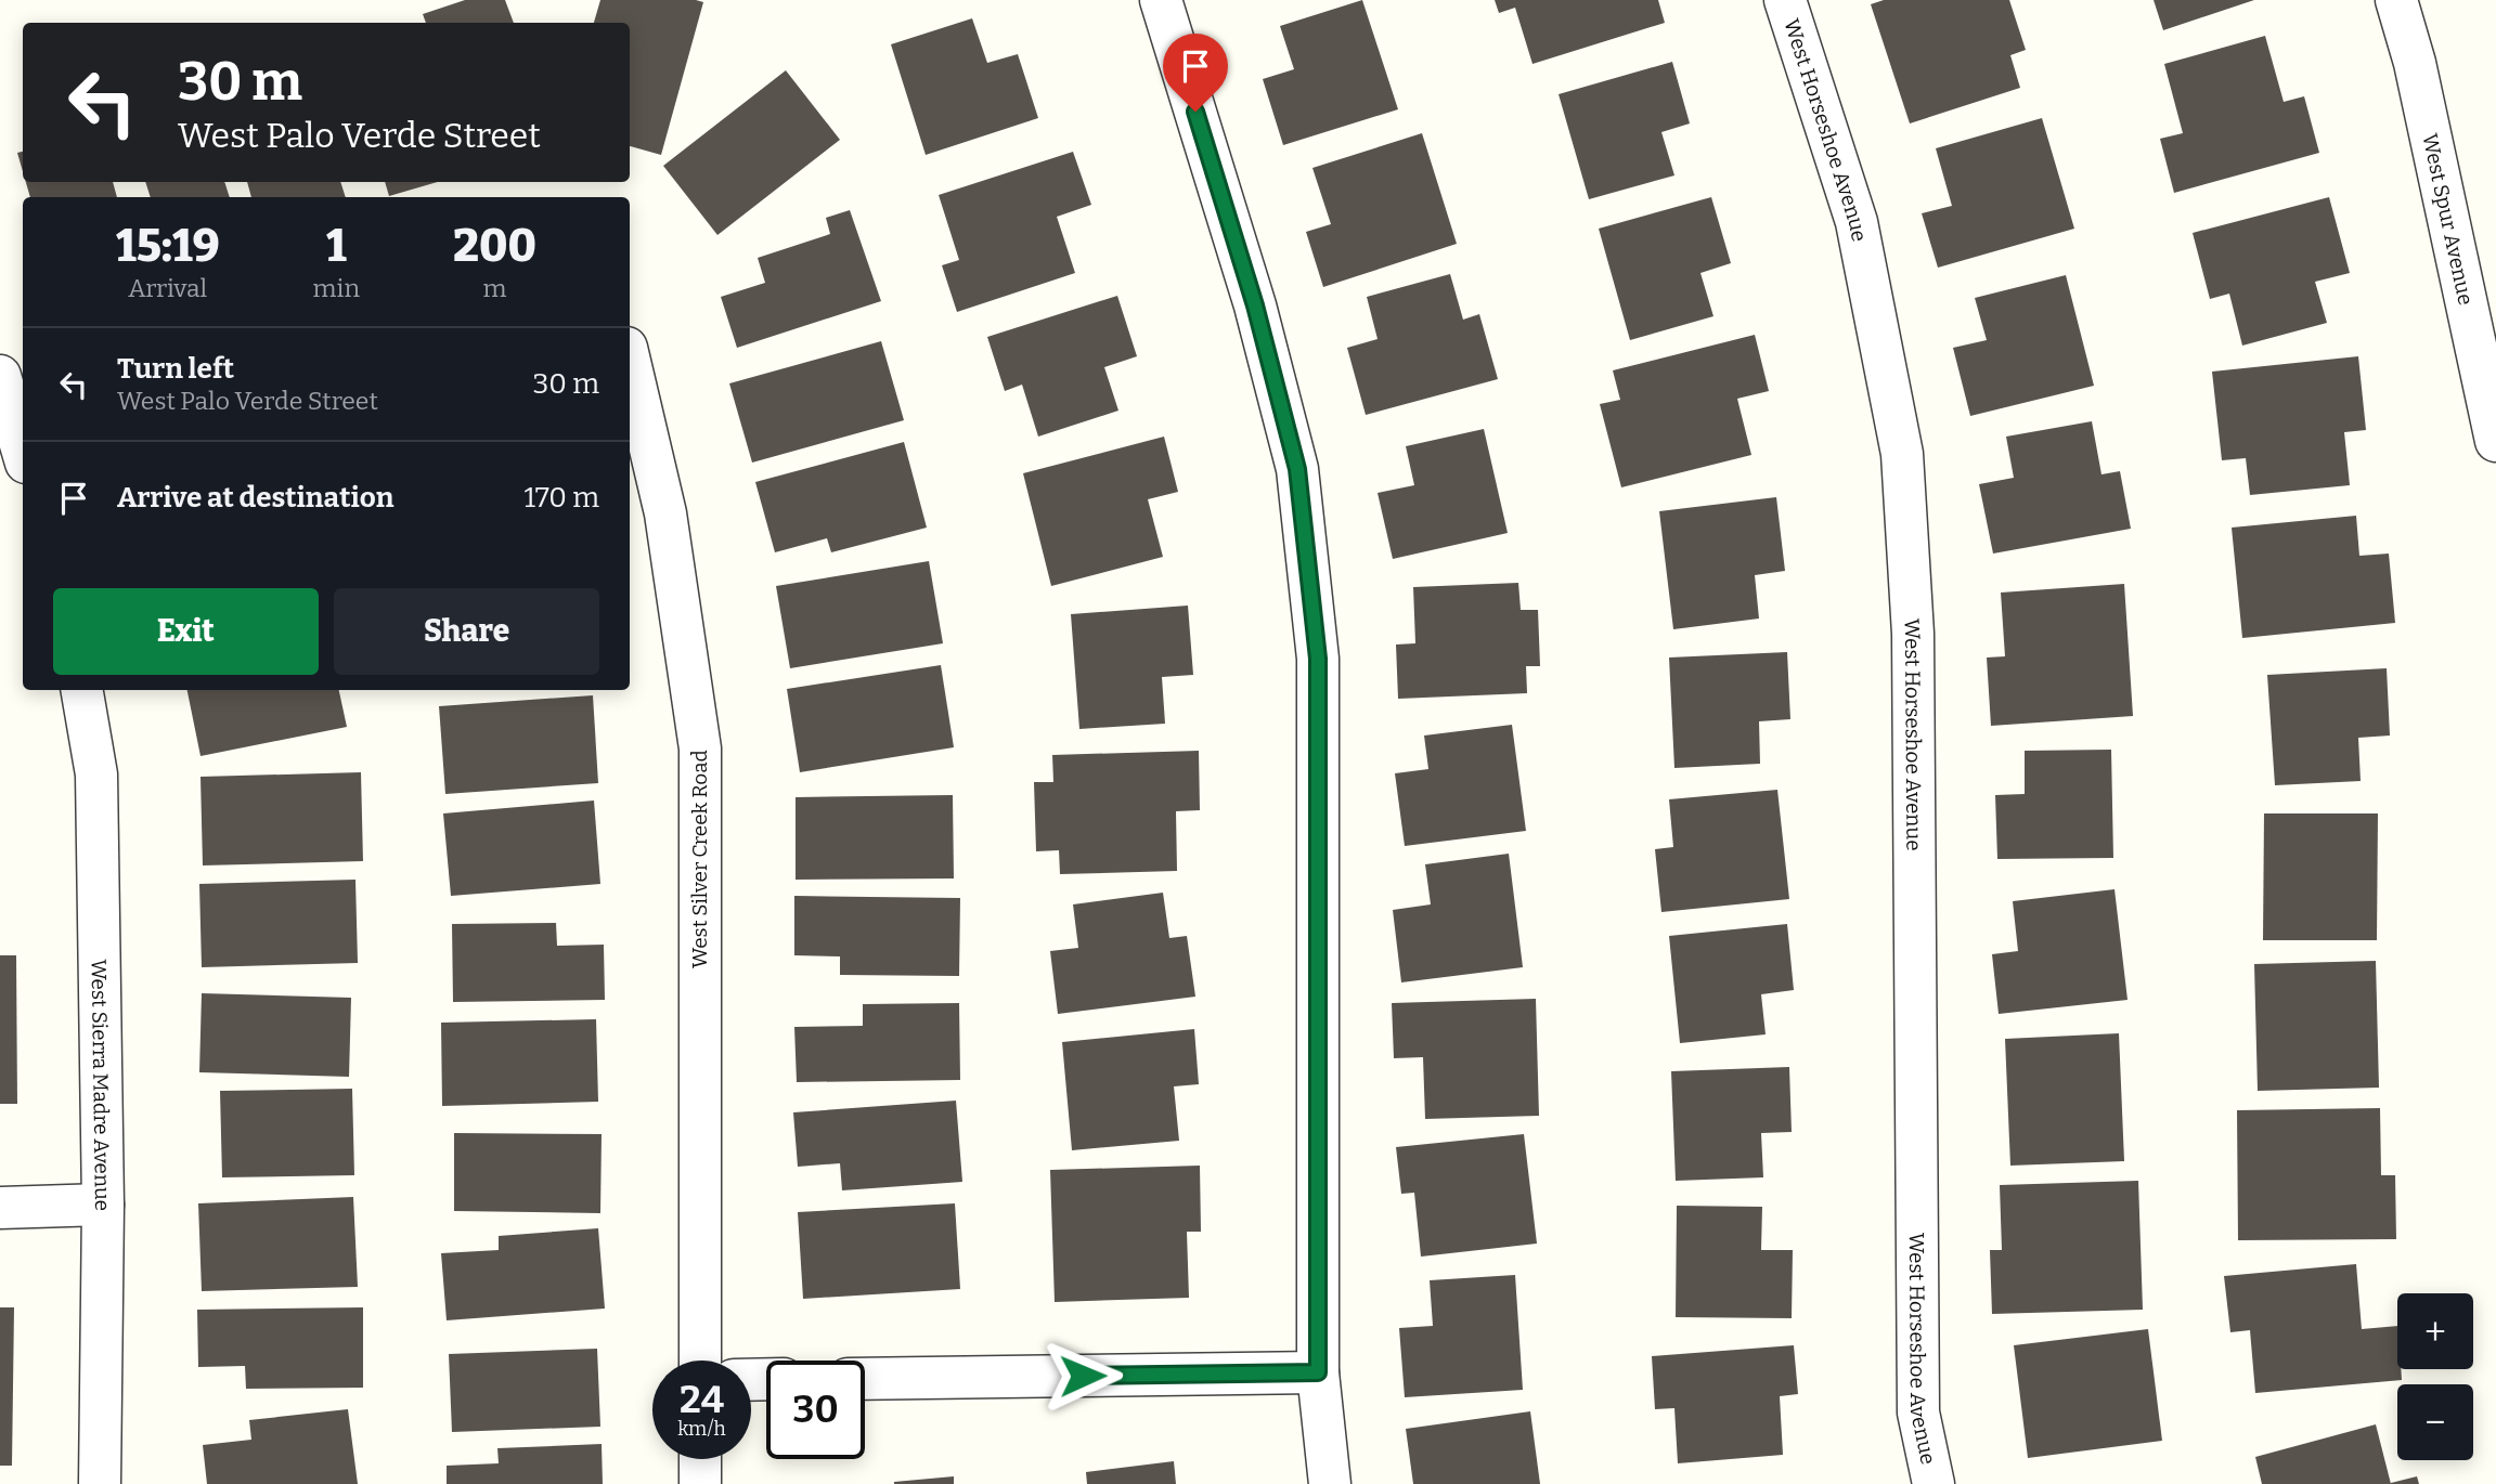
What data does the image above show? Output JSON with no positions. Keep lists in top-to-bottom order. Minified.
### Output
{"streets":{"street":["West Horseshoe Avenue","West Spur Avenue","West Silver Creek Road","West Sierra Madre Avenue"]},"page":{"turn":["30 m","West Palo Verde Street"],"eta":["15:19","Arrival","1","min","200","m"],"list":[{"name":"Turn left","note":"West Palo Verde Street","value":"30 m"},{"name":"Arrive at destination","value":"170 m"}],"buttons":["Exit","Share"],"map_buttons":["+","−"],"speed":"24 km/h","limit":"30"}}
